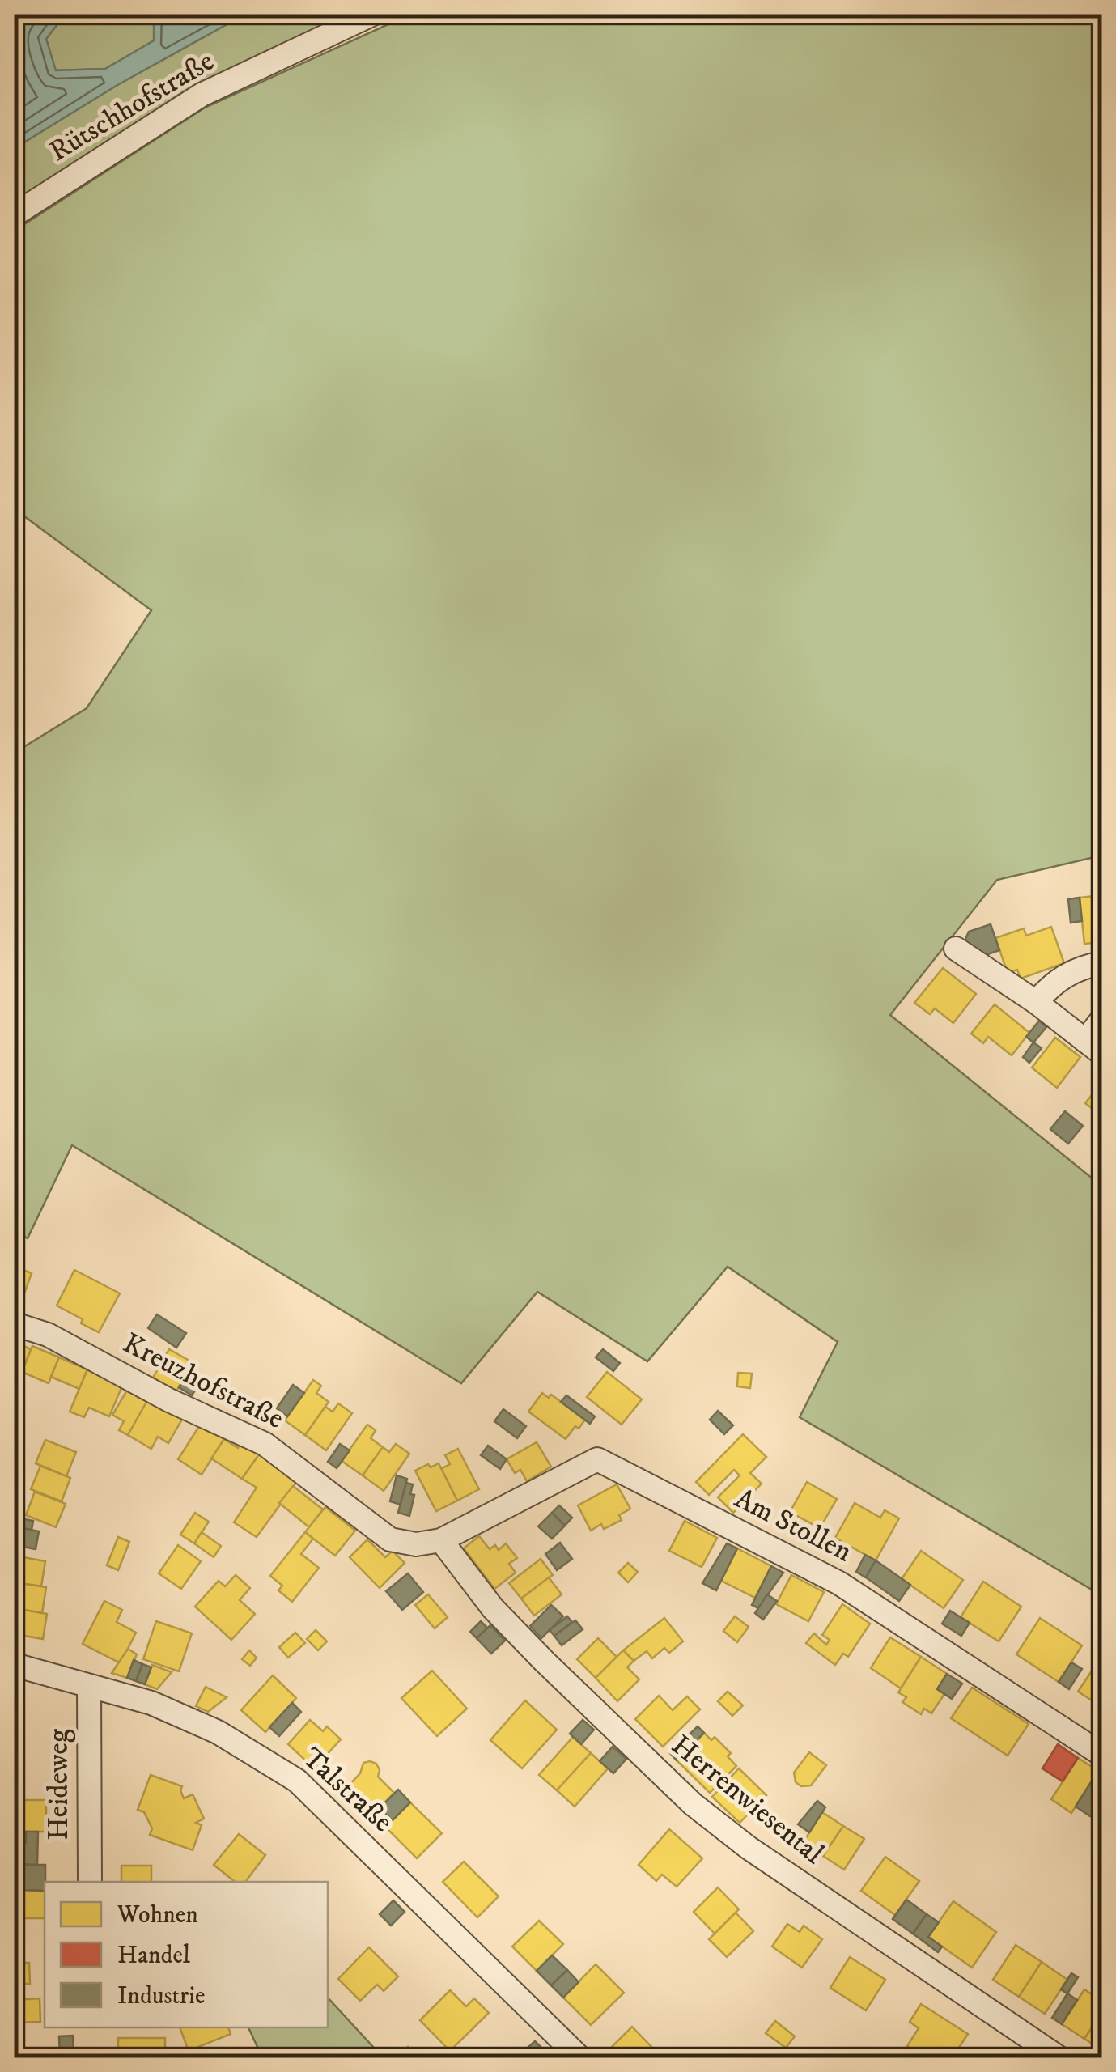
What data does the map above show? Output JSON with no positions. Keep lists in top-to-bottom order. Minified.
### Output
{"streets":{"street":["Rütschhofstraße","Kreuzhofstraße","Am Stollen","Heideweg","Talstraße","Herrenwiesental"]},"crossings":[["Kreuzhofstraße","Am Stollen"],["Kreuzhofstraße","Herrenwiesental"],["Am Stollen","Herrenwiesental"],["Heideweg","Talstraße"]],"legend":["Wohnen","Handel","Industrie"]}
